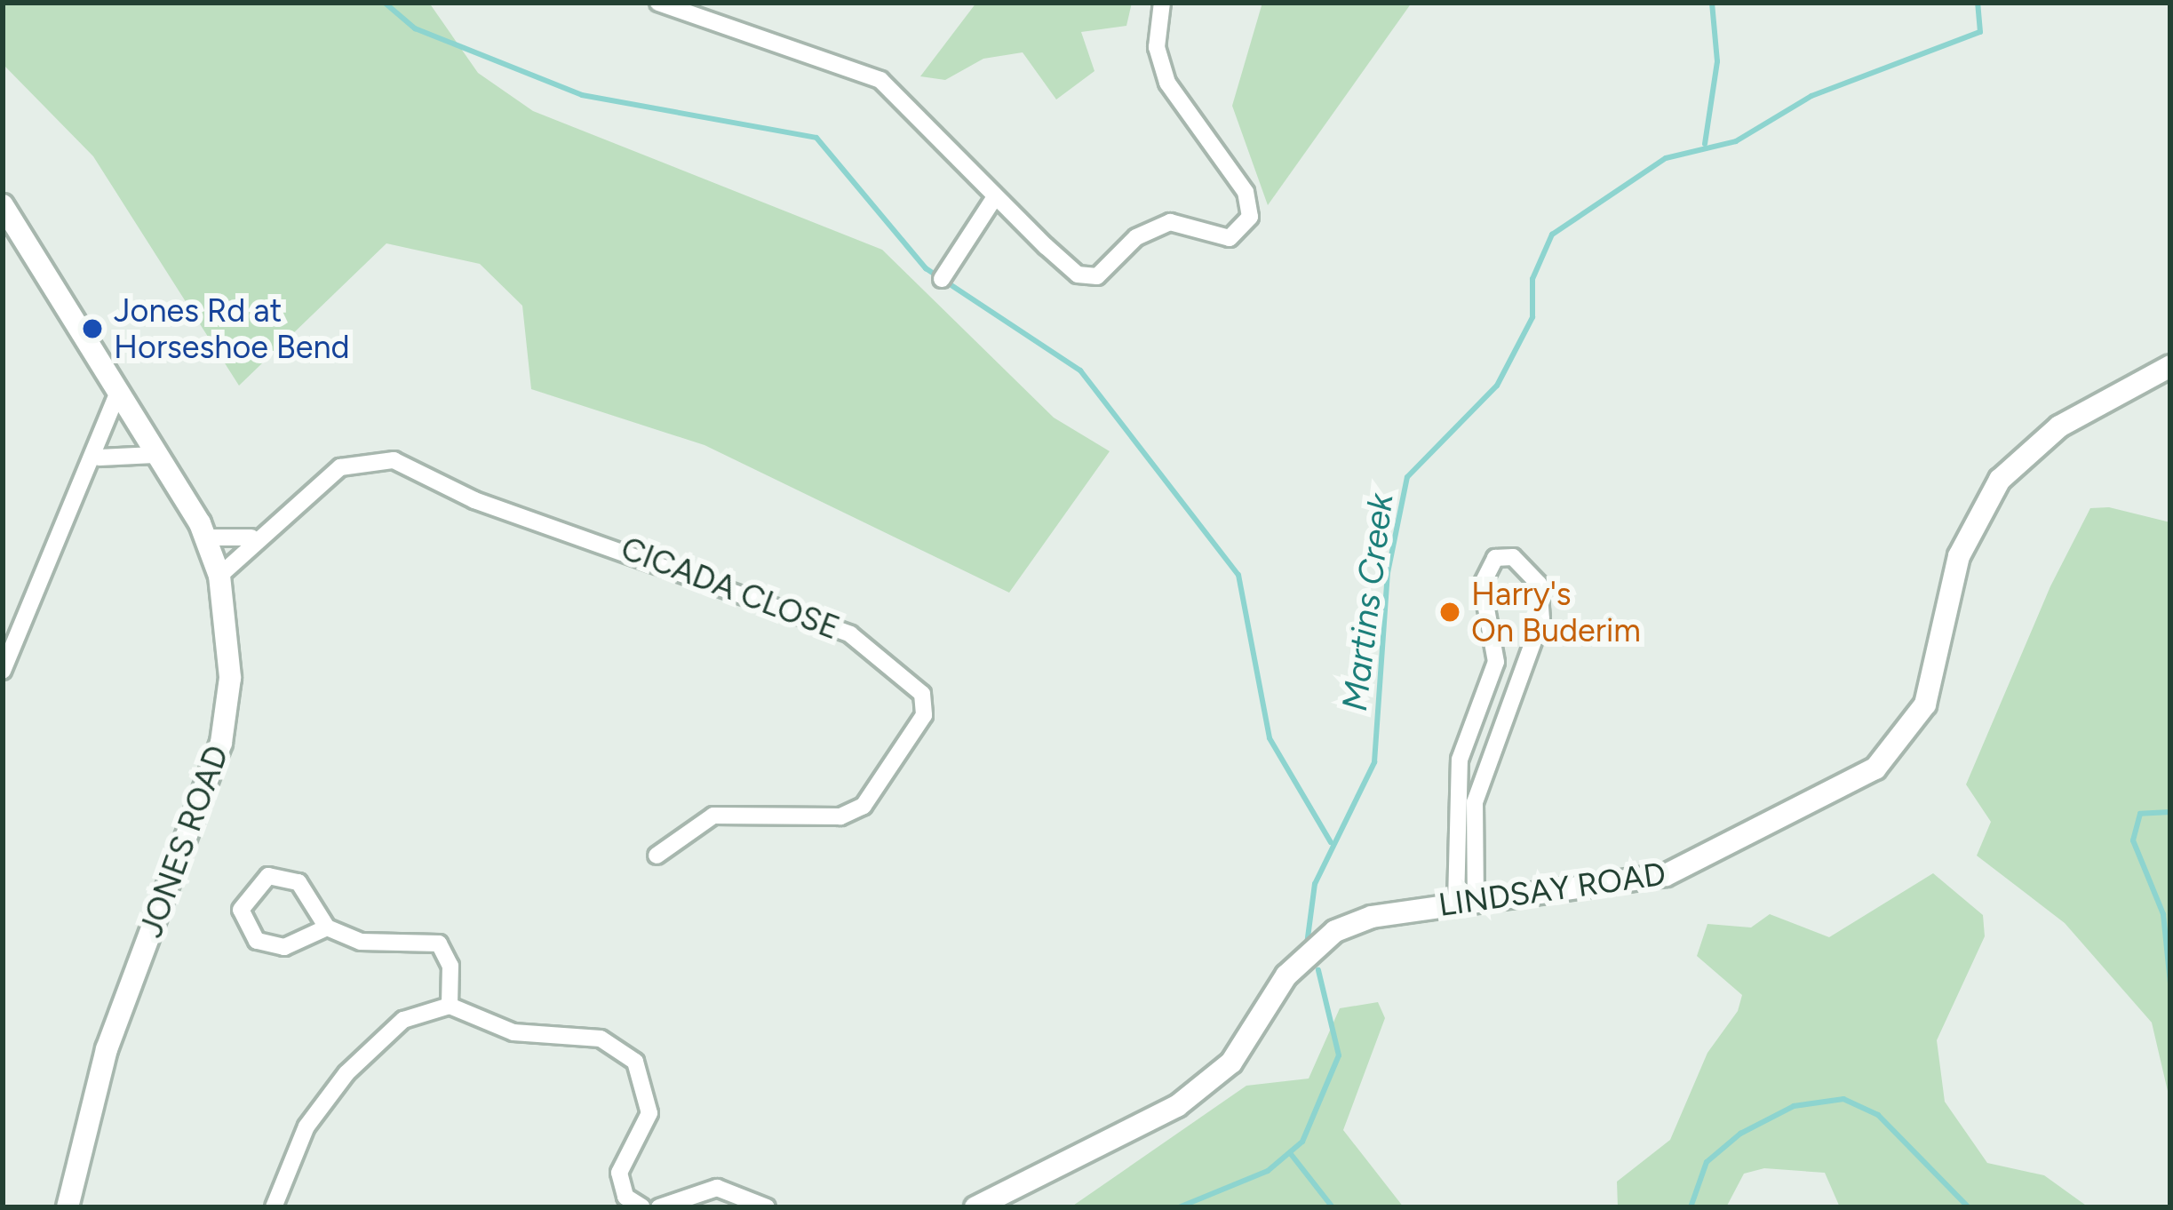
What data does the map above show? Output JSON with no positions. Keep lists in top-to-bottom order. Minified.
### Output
{"streets":{"street":["CICADA CLOSE","JONES ROAD","LINDSAY ROAD"]},"crossings":[["CICADA CLOSE","JONES ROAD"]],"water":["Martins Creek"],"places":["Jones Rd at Horseshoe Bend","Harry's On Buderim"]}
